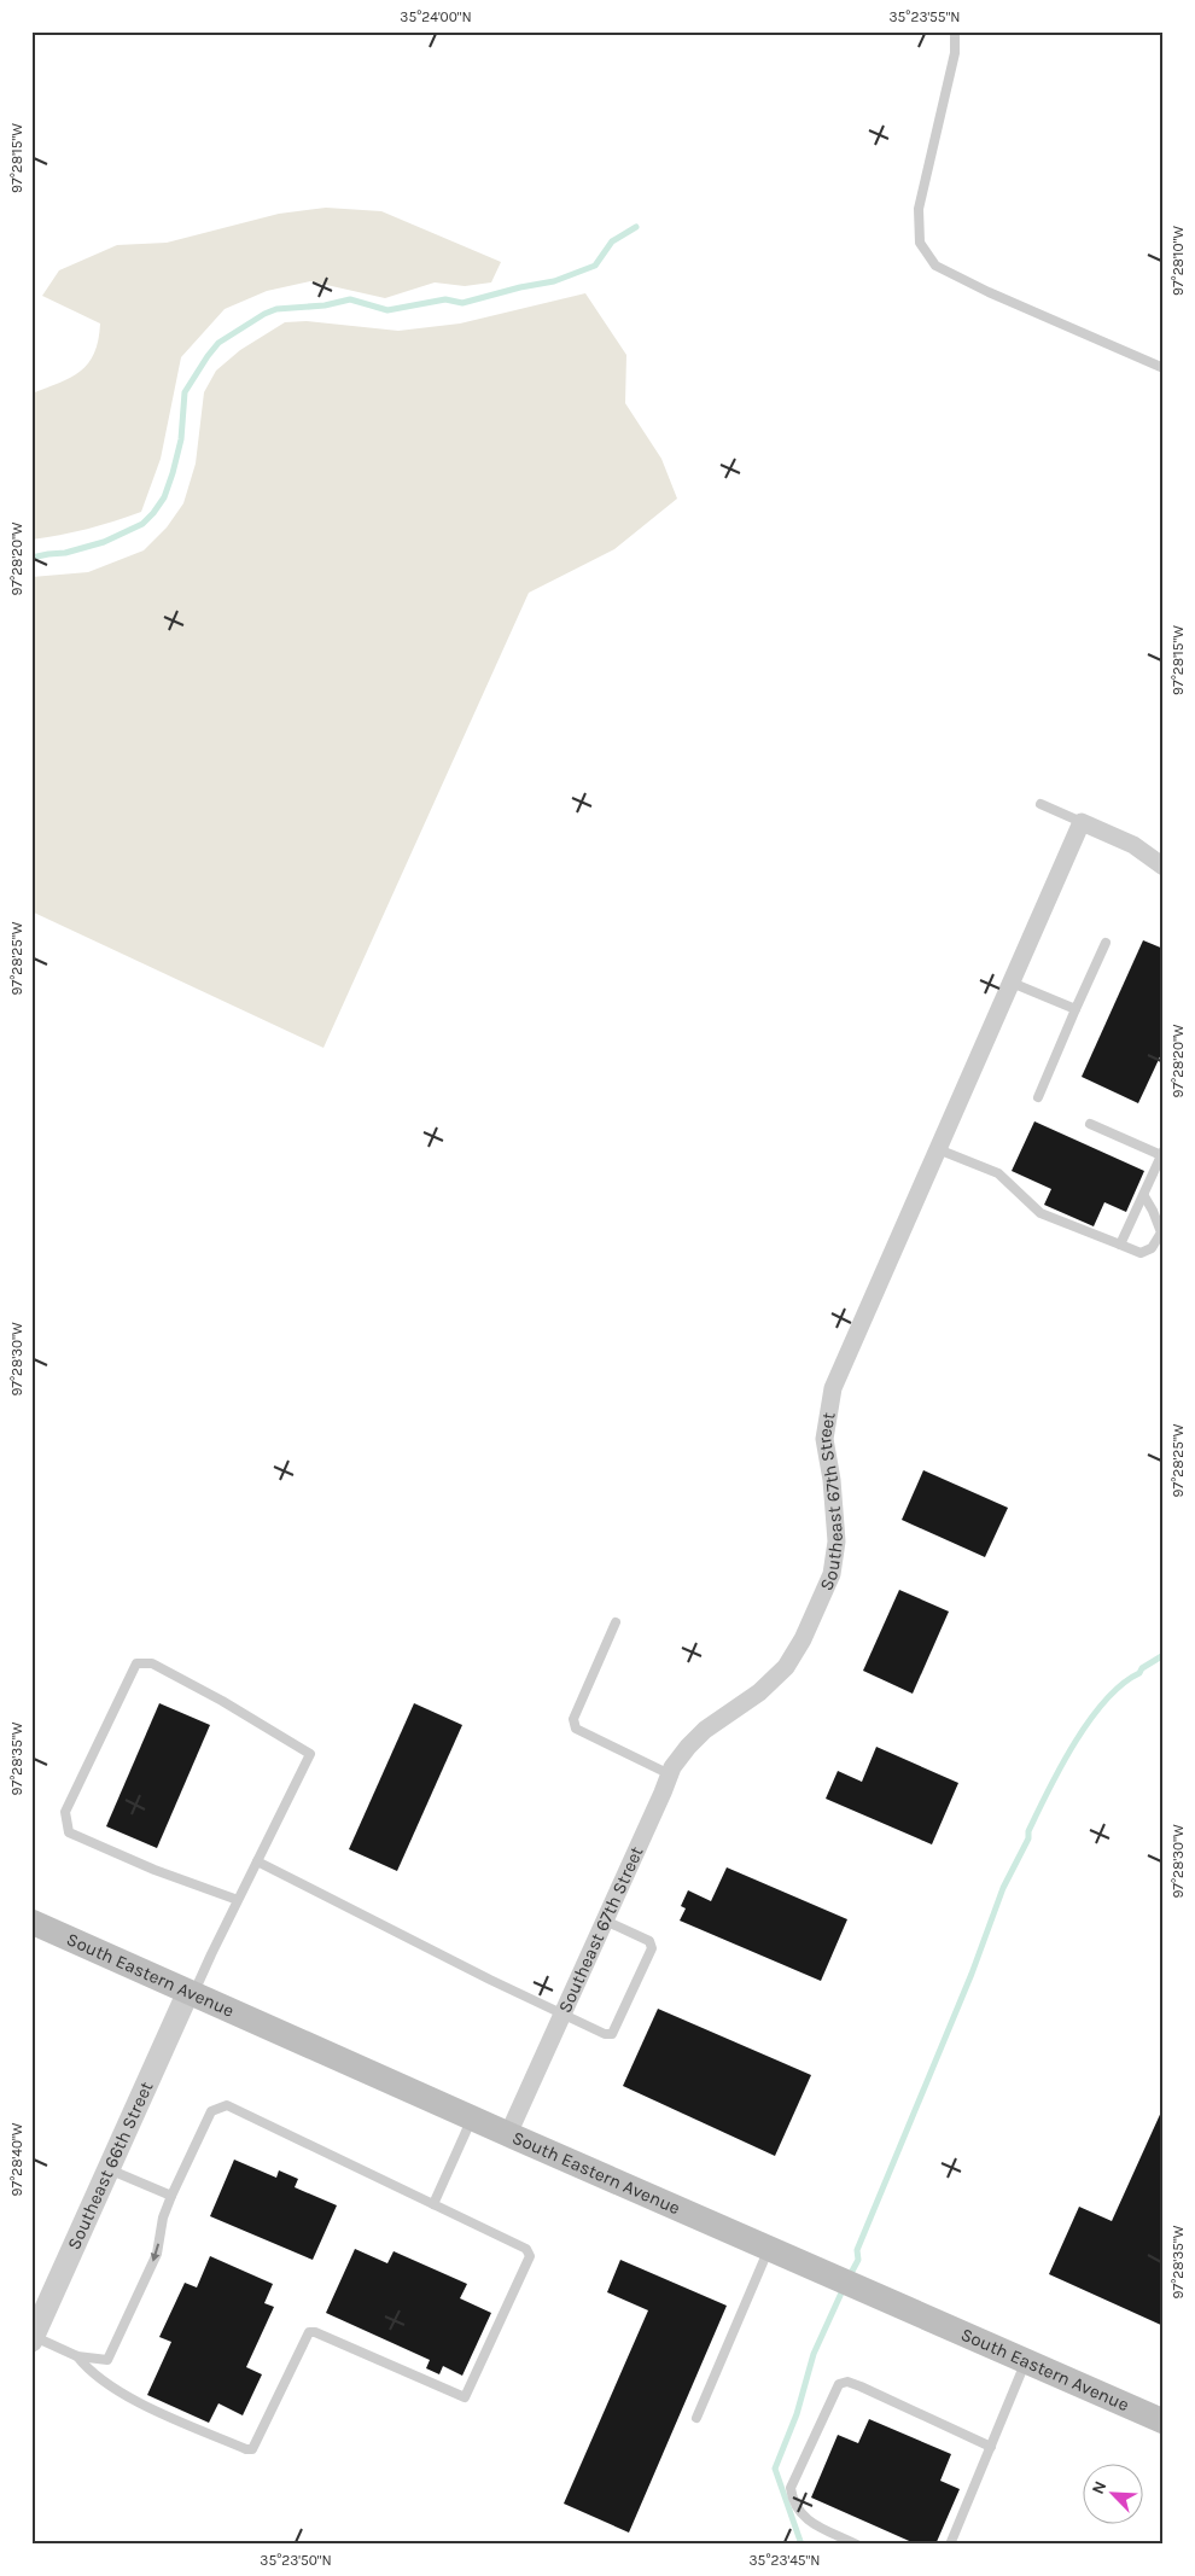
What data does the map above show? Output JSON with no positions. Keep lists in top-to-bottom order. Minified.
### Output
{"streets":{"main road":["South Eastern Avenue"],"street":["Southeast 67th Street","Southeast 66th Street"]},"crossings":[["Southeast 67th Street","South Eastern Avenue"],["South Eastern Avenue","Southeast 66th Street"]],"north":"top left","coordinates":["35°24'00\"N","35°23'55\"N","97°28'15\"W","97°28'10\"W","97°28'20\"W","97°28'25\"W","97°28'30\"W","97°28'35\"W","97°28'40\"W","35°23'50\"N","35°23'45\"N"]}
